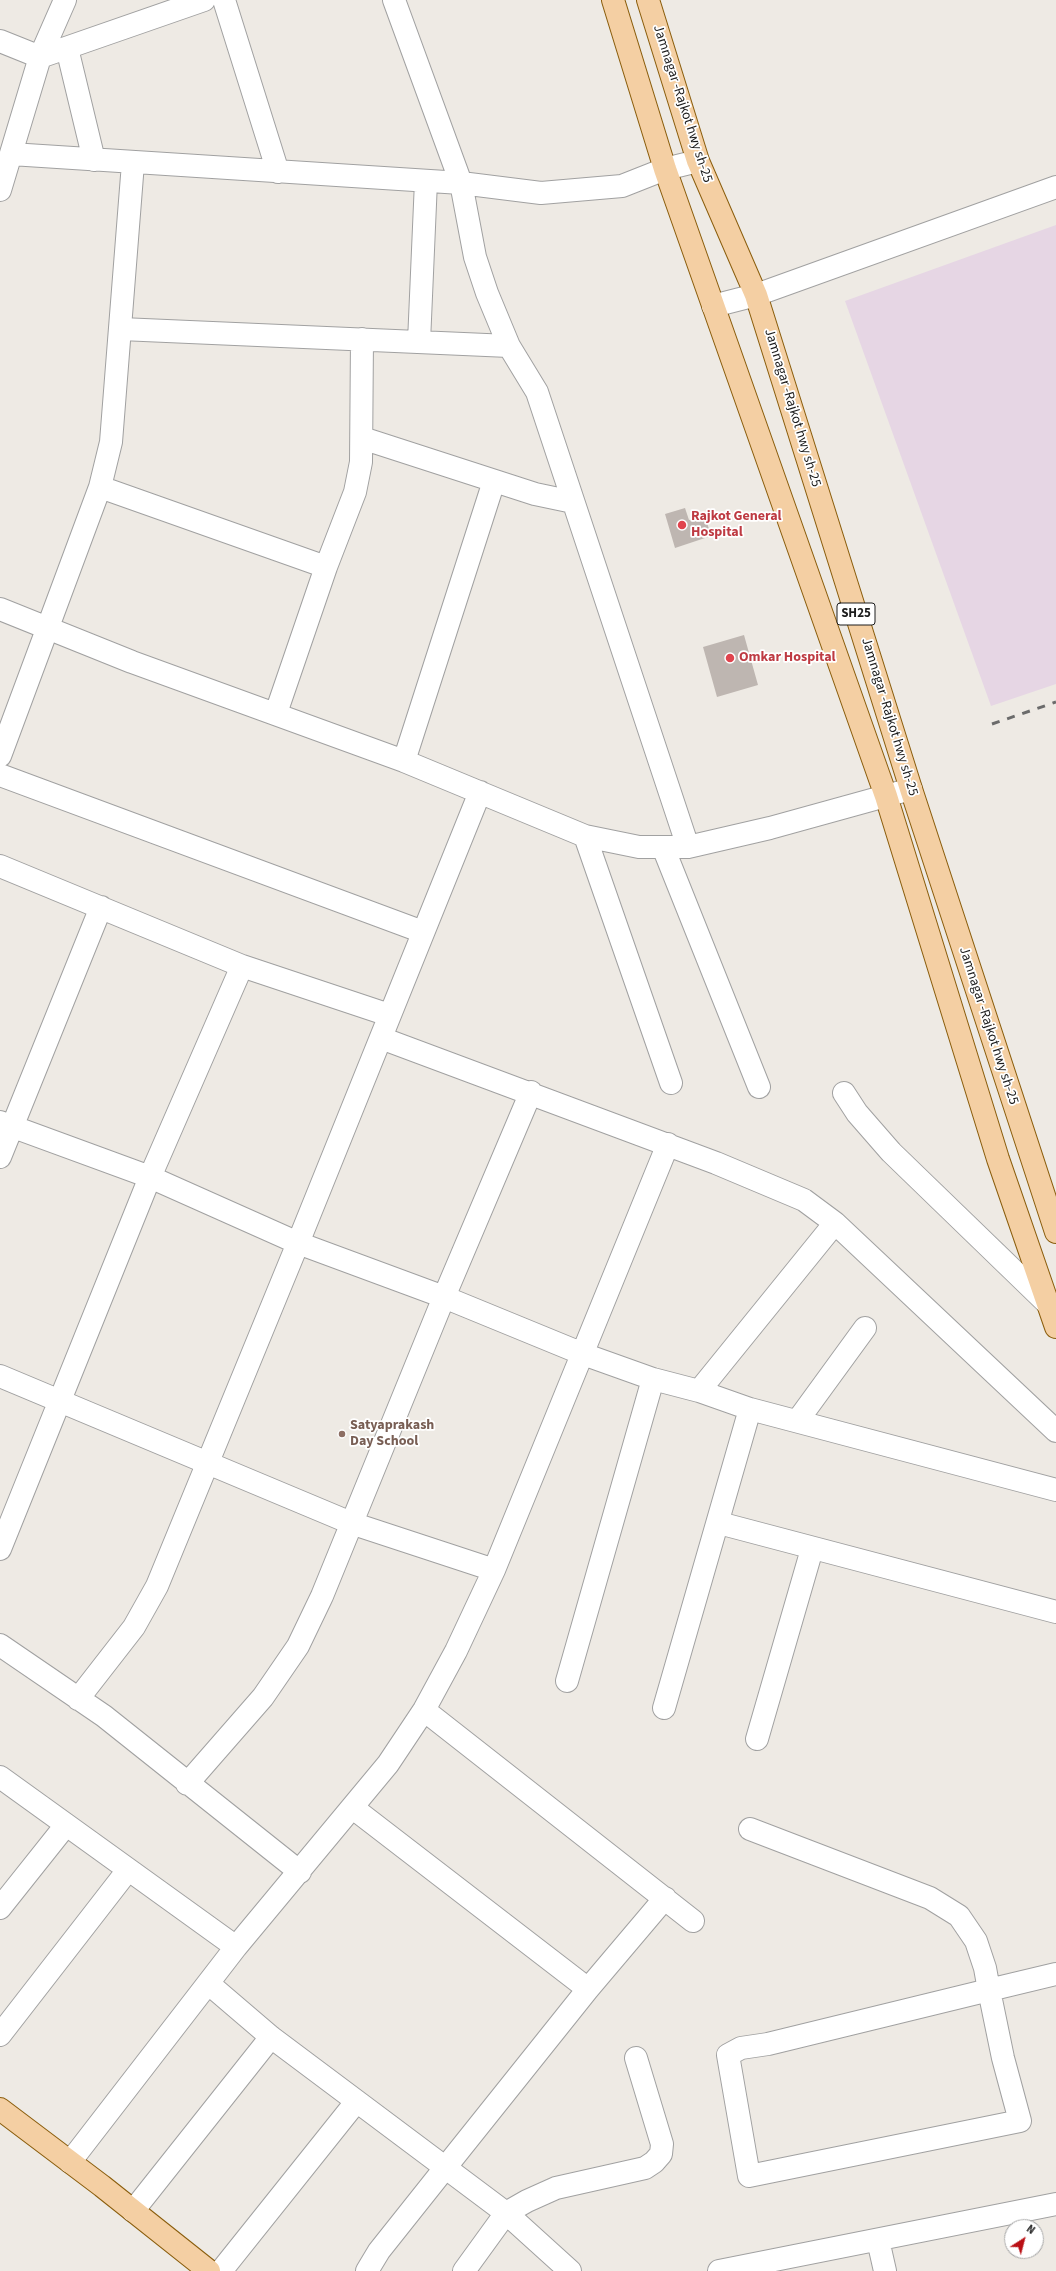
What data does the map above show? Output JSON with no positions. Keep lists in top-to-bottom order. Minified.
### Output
{"streets":{"main road":["Jamnagar -Rajkot hwy sh-25","SH25"]},"places":["Rajkot General Hospital","Omkar Hospital","Satyaprakash Day School"],"north":"top right"}
